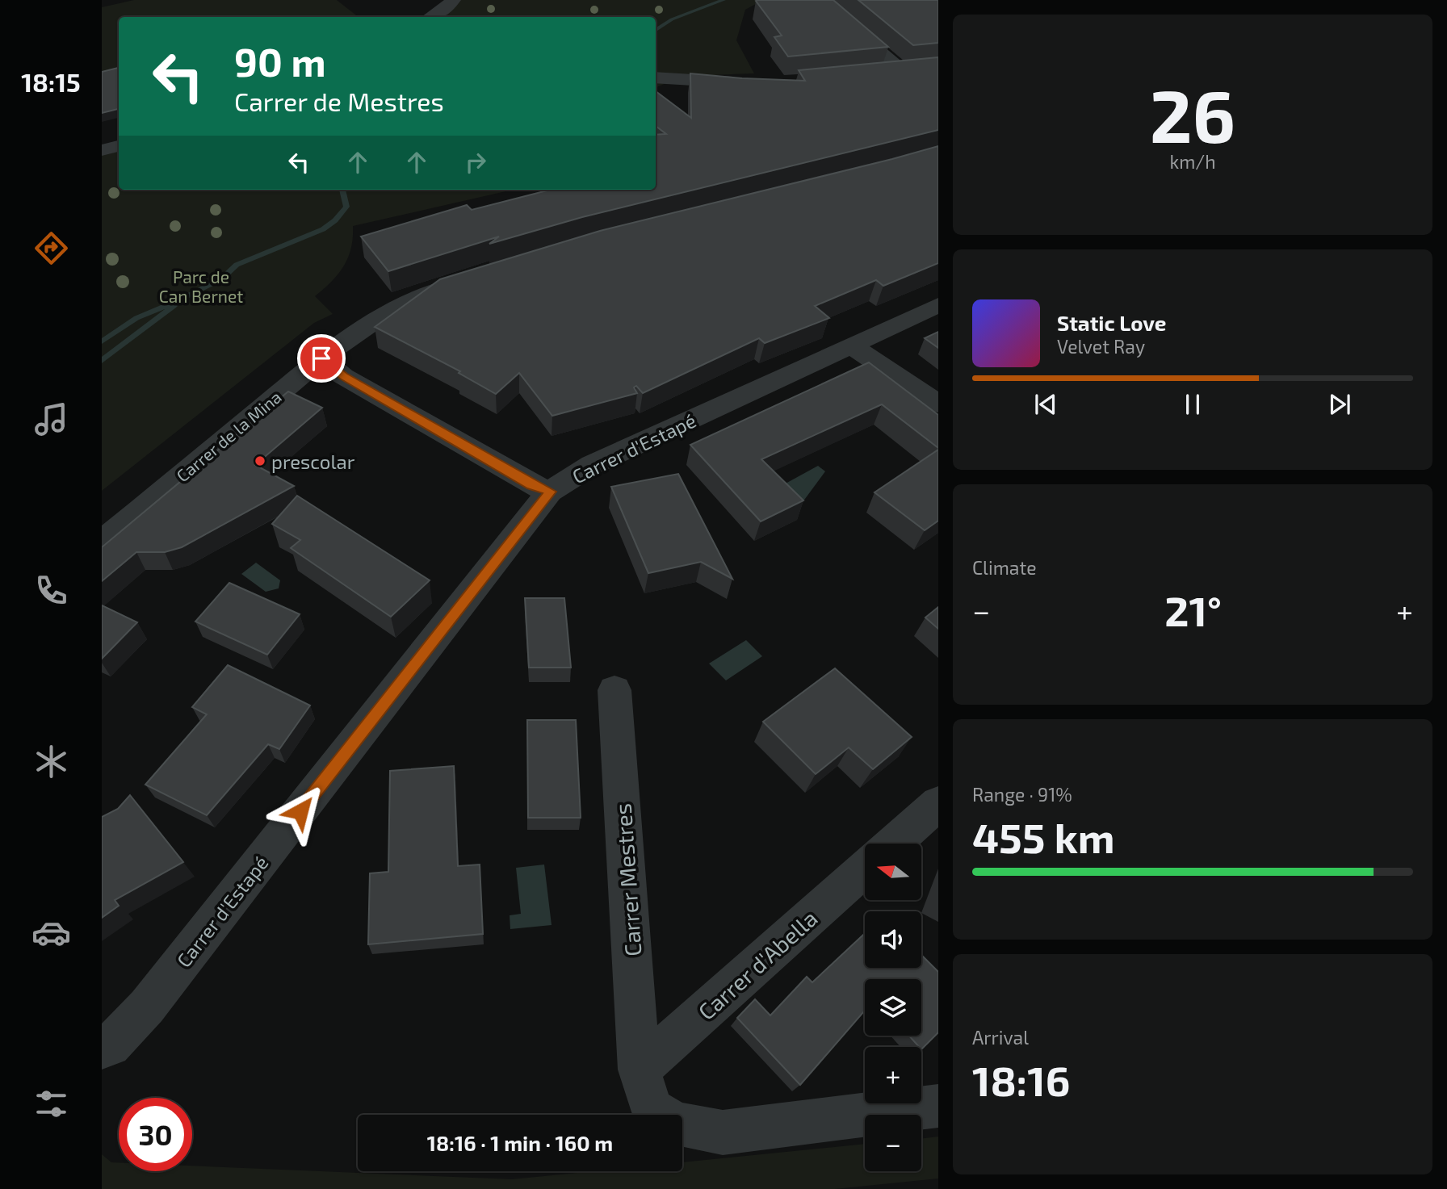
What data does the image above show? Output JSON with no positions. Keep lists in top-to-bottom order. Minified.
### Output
{"streets":{"street":["Carrer de la Mina","Carrer d'Estapé","Carrer Mestres","Carrer d'Abella"]},"crossings":[["Carrer Mestres","Carrer d'Abella"]],"parks":["Parc de Can Bernet"],"places":["prescolar"],"north":"left","page":{"tabs":"18:15","tile":[["26","km/h"],"Climate",["Range · 91%","455 km"],["Arrival","18:16"]],"turn":["90 m","Carrer de Mestres"],"song":["Static Love","Velvet Ray"],"heat":["−","21°","+"],"map_buttons":["+","−"],"limit":"30","trip":"18:16 · 1 min · 160 m"}}
